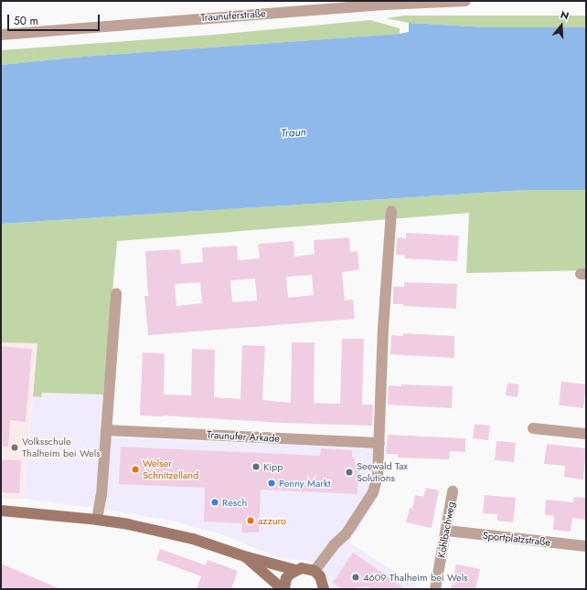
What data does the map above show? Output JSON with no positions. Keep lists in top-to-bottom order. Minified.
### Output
{"streets":{"street":["Traunuferstraße","Traunufer Arkade","Kohlbachweg","Sportplatzstraße"]},"crossings":[["Kohlbachweg","Sportplatzstraße"]],"water":["Traun"],"places":["Volksschule Thalheim bei Wels","Kipp","Welser Schnitzelland","Seewald Tax Solutions","Penny Markt","Resch","azzuro","4609 Thalheim bei Wels"],"scale_bar":"50 m","north":"top"}
